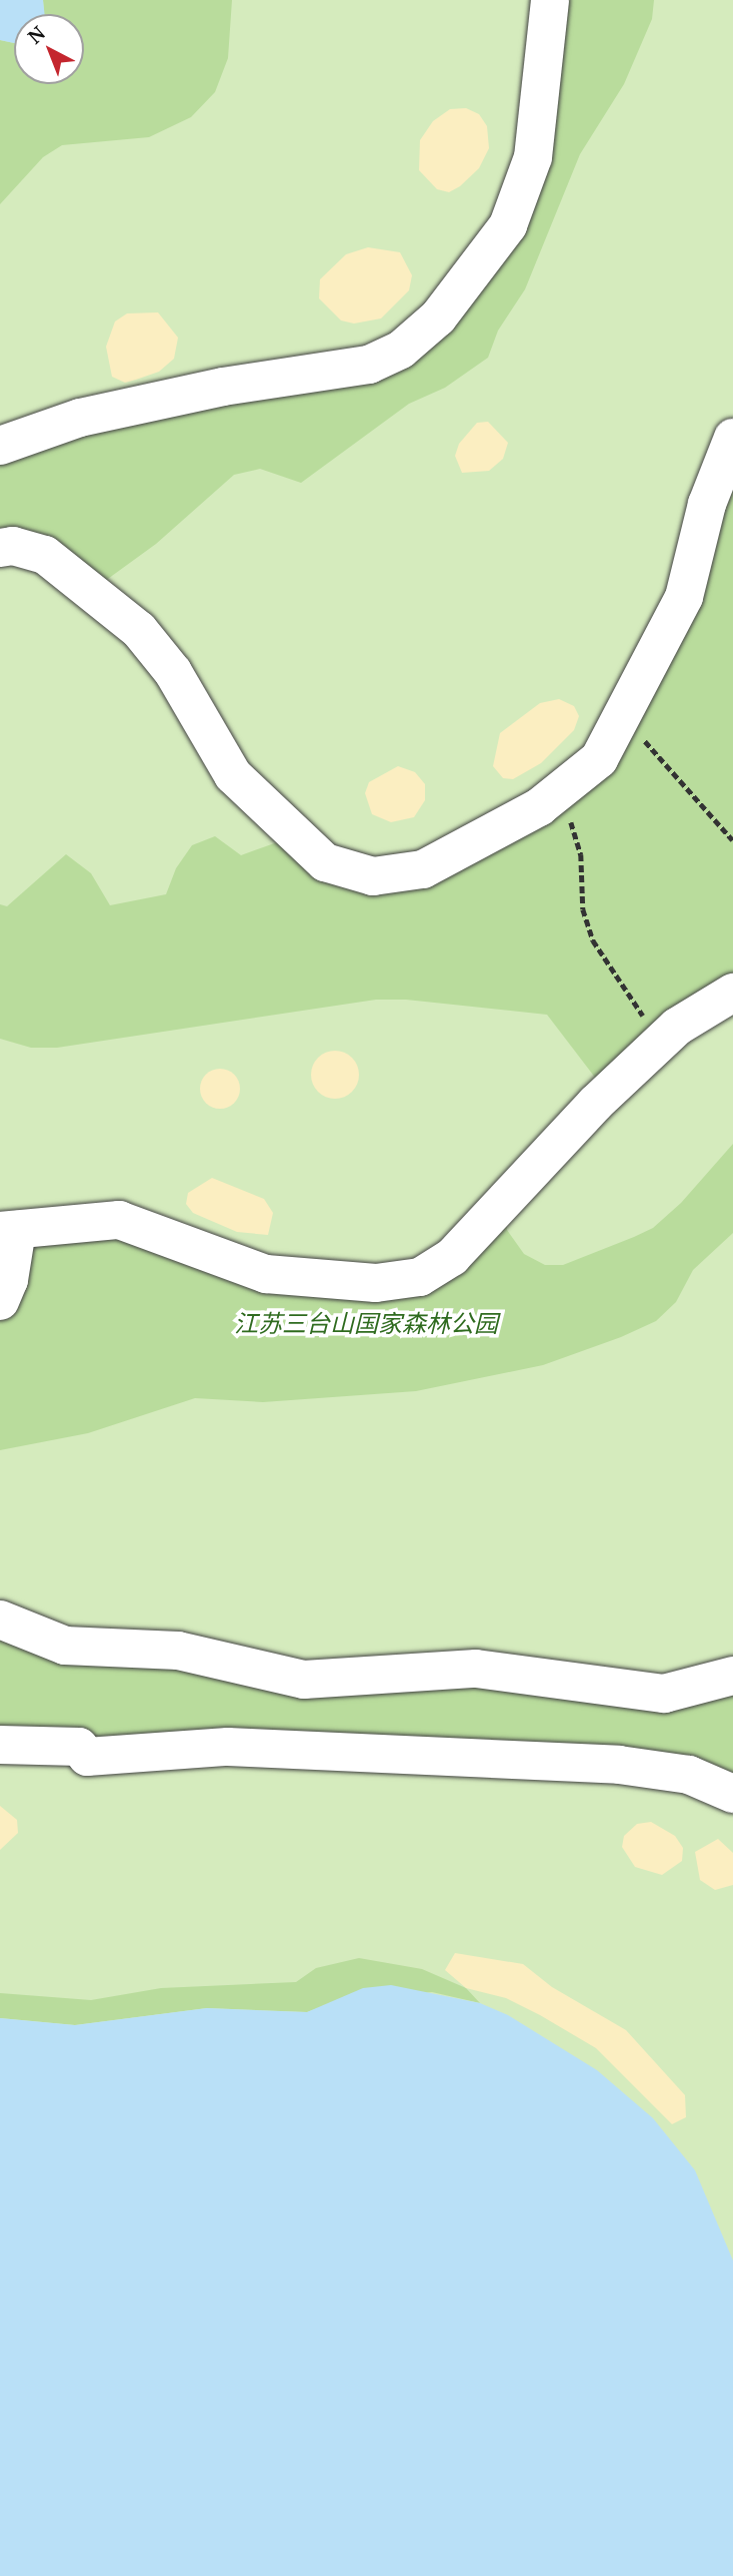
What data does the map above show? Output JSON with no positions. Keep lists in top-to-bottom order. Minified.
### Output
{"parks":["江苏三台山国家森林公园"],"north":"top left"}
